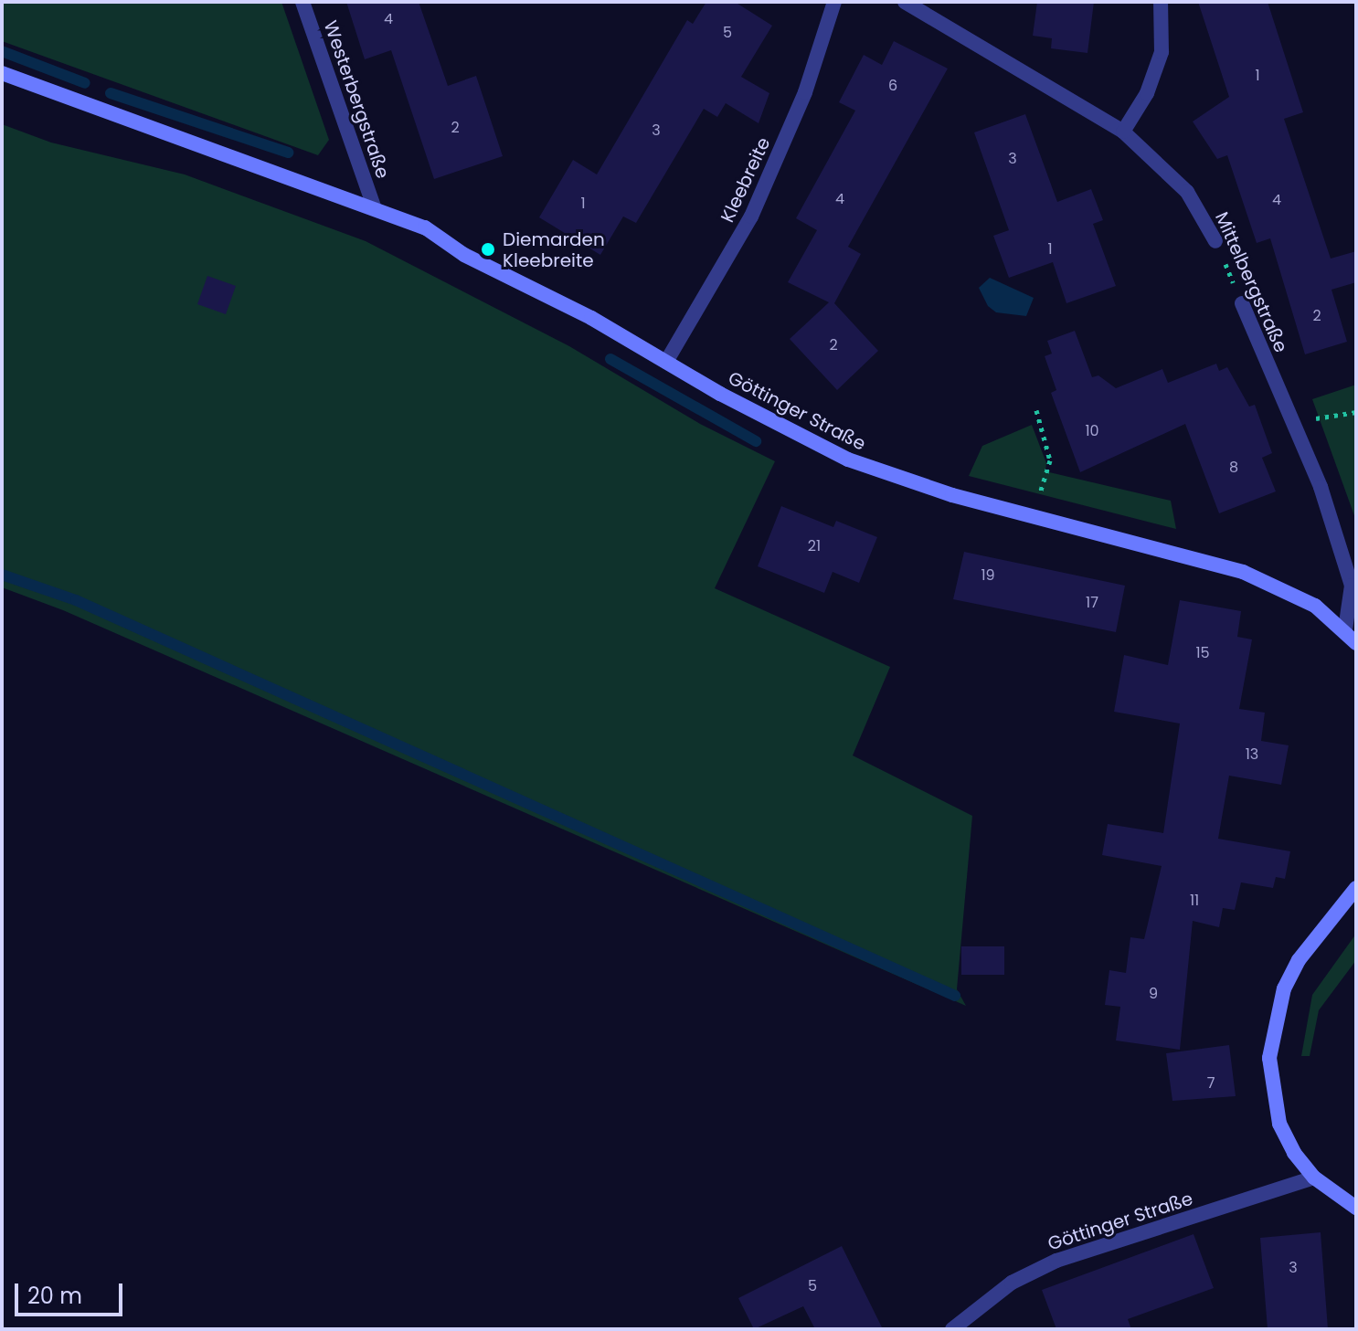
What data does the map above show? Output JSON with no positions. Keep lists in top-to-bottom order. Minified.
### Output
{"streets":{"street":["Westerbergstraße","Kleebreite","Mittelbergstraße","Göttinger Straße"]},"crossings":[["Westerbergstraße","Göttinger Straße"],["Kleebreite","Göttinger Straße"],["Mittelbergstraße","Göttinger Straße"]],"places":["Diemarden Kleebreite"],"house_numbers":["4","5","1","6","2","3","3","4","4","1","1","2","2","10","8","21","19","17","15","13","11","9","7","3","5"],"scale_bar":"20 m"}
